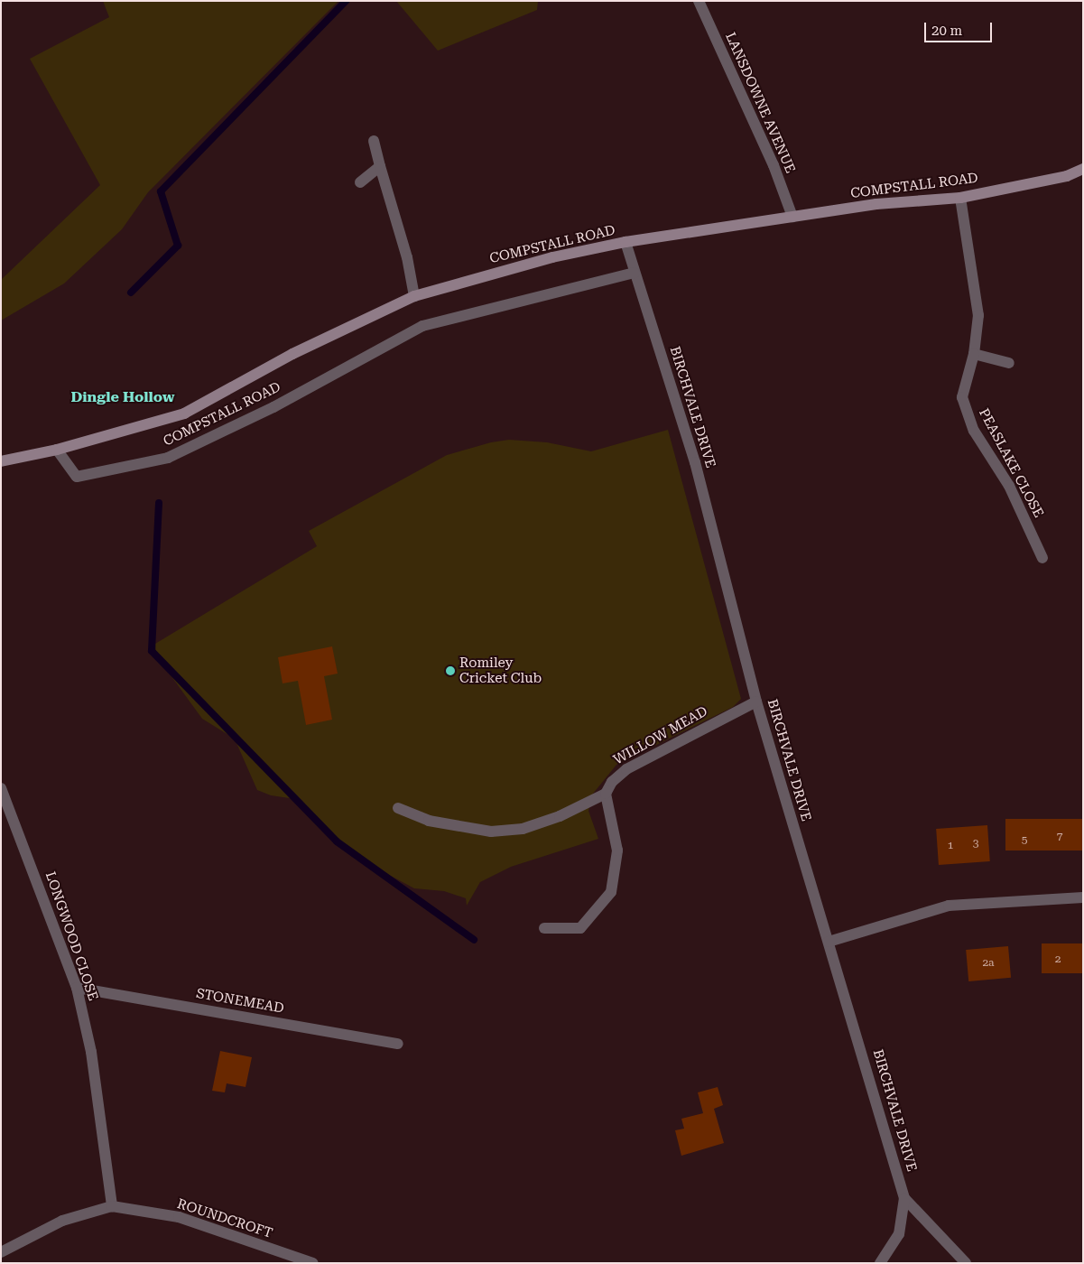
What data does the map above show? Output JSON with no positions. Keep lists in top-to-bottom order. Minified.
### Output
{"streets":{"main road":["COMPSTALL ROAD"],"street":["LANSDOWNE AVENUE","BIRCHVALE DRIVE","PEASLAKE CLOSE","WILLOW MEAD","LONGWOOD CLOSE","STONEMEAD","ROUNDCROFT"]},"crossings":[["LANSDOWNE AVENUE","COMPSTALL ROAD"],["COMPSTALL ROAD","BIRCHVALE DRIVE"],["COMPSTALL ROAD","PEASLAKE CLOSE"],["BIRCHVALE DRIVE","WILLOW MEAD"],["LONGWOOD CLOSE","STONEMEAD"],["LONGWOOD CLOSE","ROUNDCROFT"]],"districts":["Dingle Hollow"],"places":["Romiley Cricket Club"],"house_numbers":["7","5","3","1","2","2a"],"scale_bar":"20 m"}
